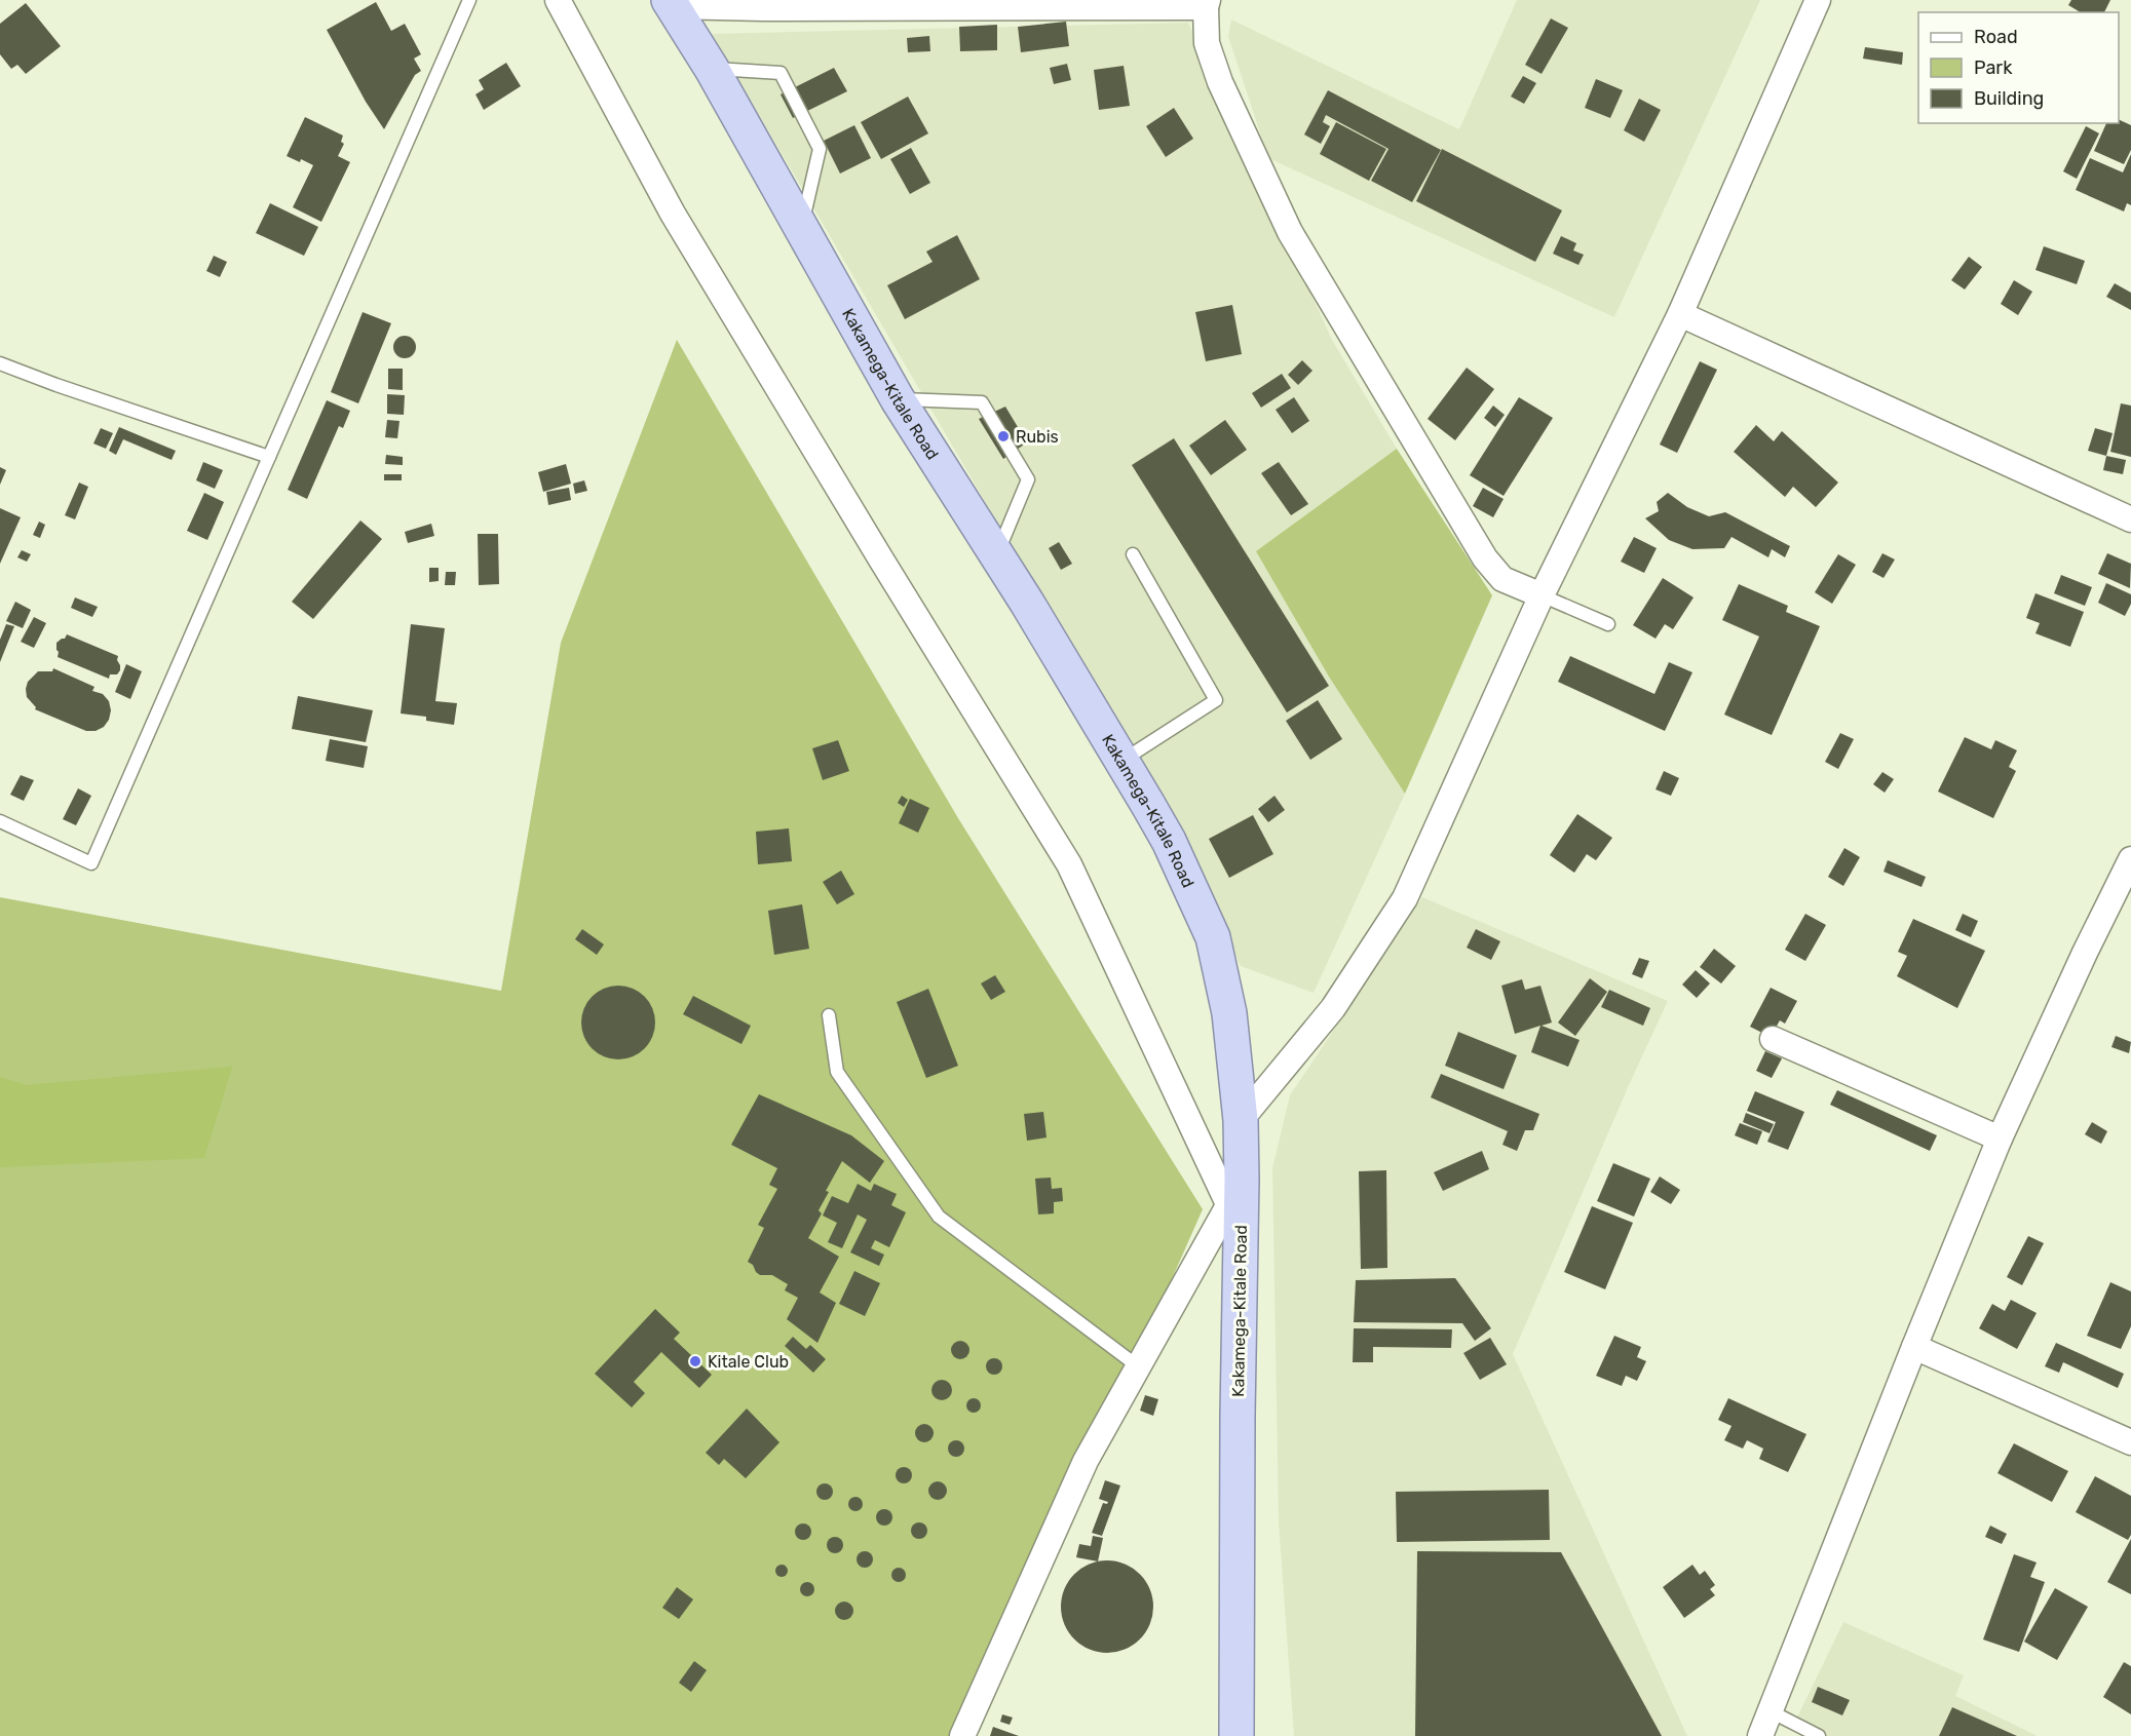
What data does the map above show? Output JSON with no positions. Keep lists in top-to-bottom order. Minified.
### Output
{"streets":{"highway":["Kakamega-Kitale Road"]},"places":["Rubis","Kitale Club"],"legend":["Road","Park","Building"]}
